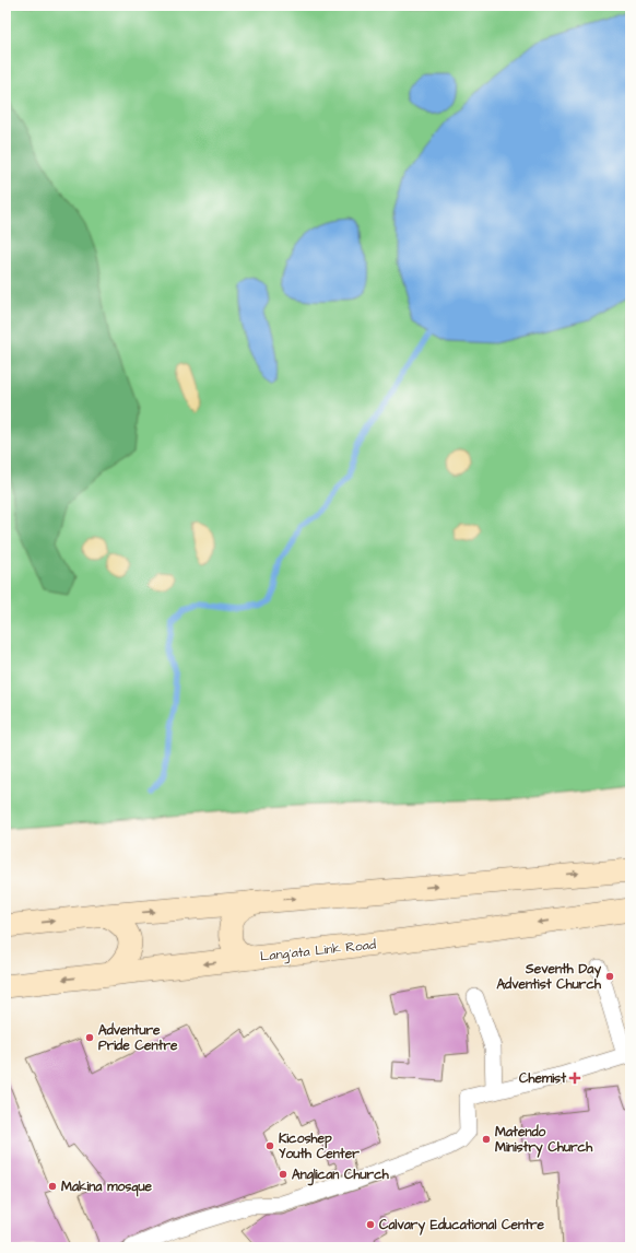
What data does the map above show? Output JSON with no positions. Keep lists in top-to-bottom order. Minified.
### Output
{"streets":{"main road":["Lang'ata Link Road"]},"places":{"other":["Seventh Day Adventist Church","Adventure Pride Centre","Matendo Ministry Church","Kicoshep Youth Center","Anglican Church","Makina mosque","Calvary Educational Centre"],"health":["Chemist"]}}
